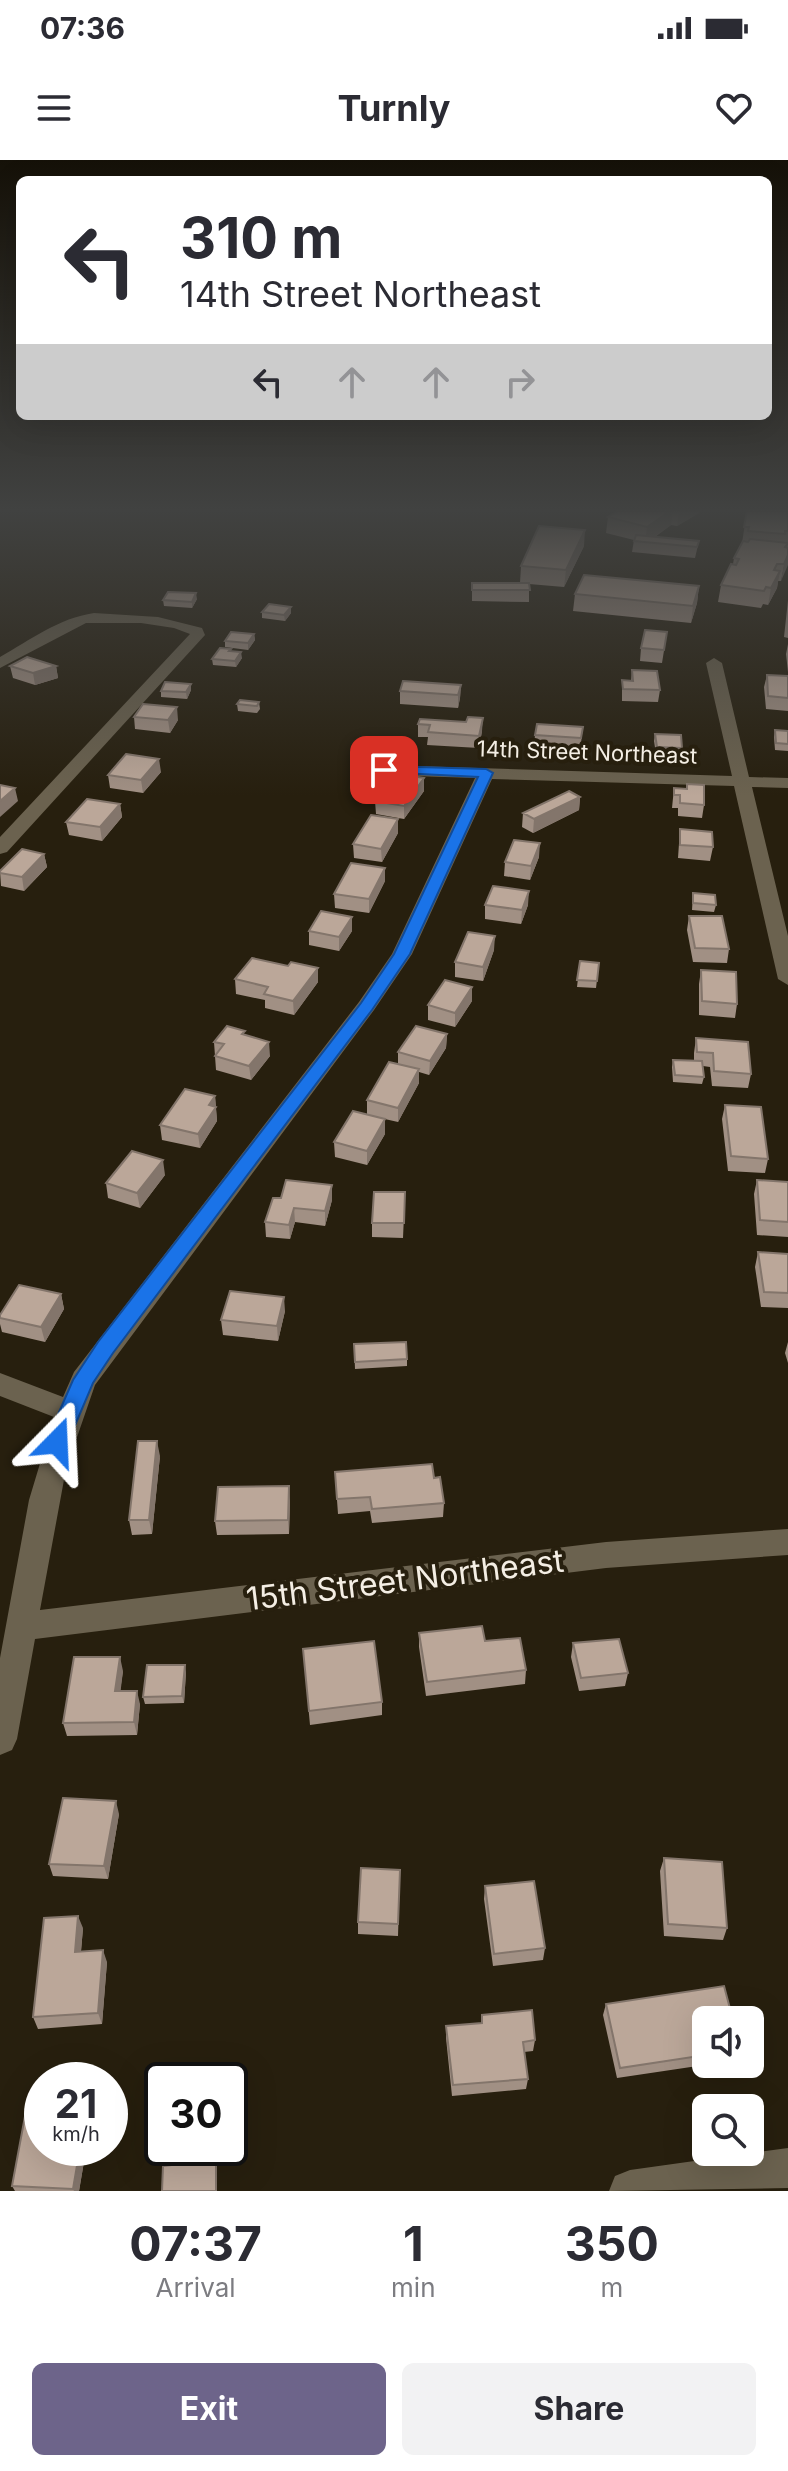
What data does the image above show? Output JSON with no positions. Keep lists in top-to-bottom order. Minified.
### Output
{"streets":{"street":["14th Street Northeast","15th Street Northeast"]},"page":{"status":"07:36","header":"Turnly","turn":["310 m","14th Street Northeast"],"speed":"21 km/h","limit":"30","eta":["07:37","Arrival","1","min","350","m"],"buttons":["Exit","Share"]}}
